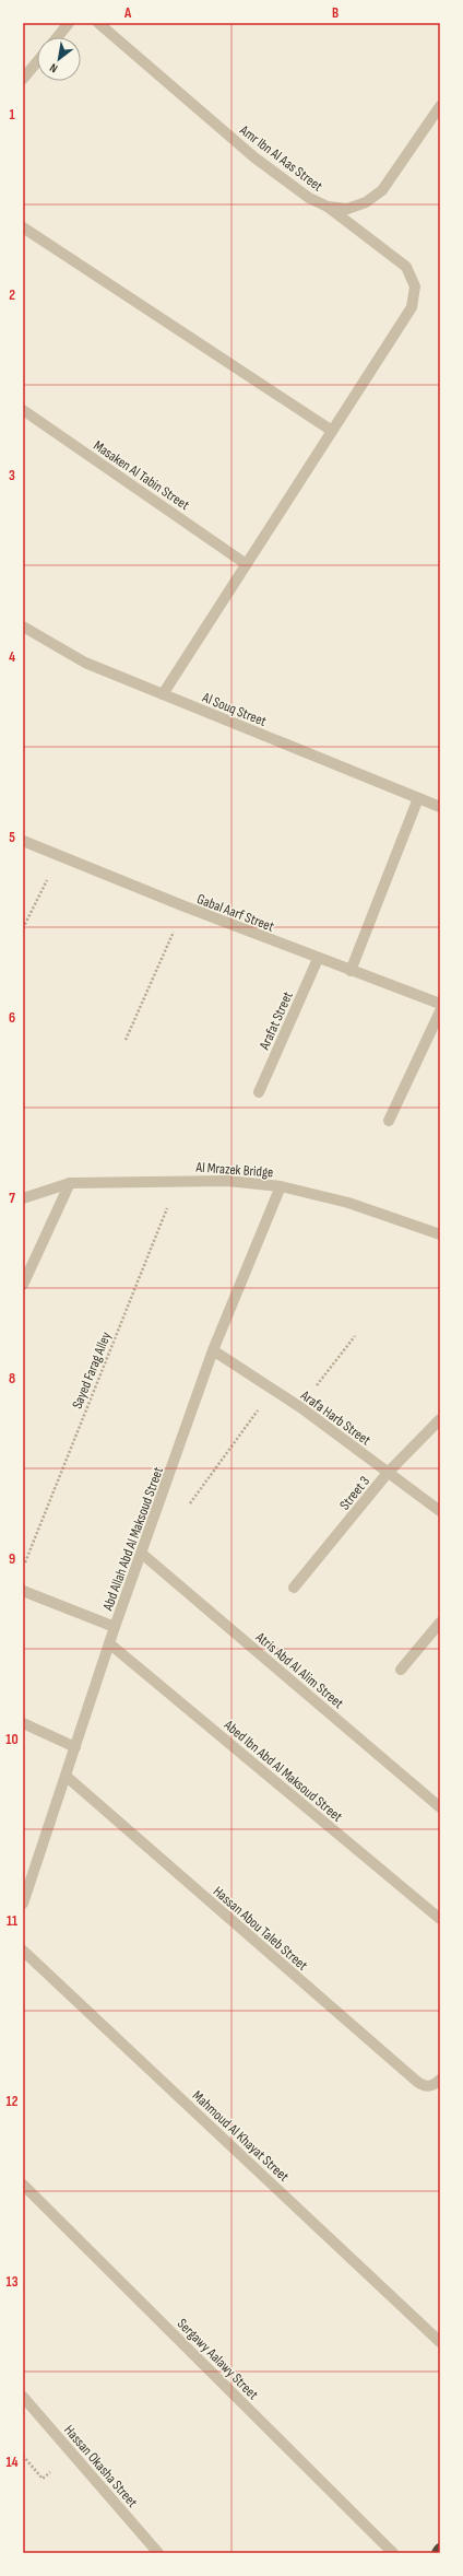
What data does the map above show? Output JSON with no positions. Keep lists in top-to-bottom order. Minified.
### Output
{"streets":{"street":["Amr Ibn Al Aas Street","Masaken Al Tabin Street","Al Souq Street","Gabal Aarf Street","Arafat Street","Al Mrazek Bridge","Arafa Harb Street","Street 3","Abd Allah Abd Al Maksoud Street","Atris Abd Al Alim Street","Abed Ibn Abd Al Maksoud Street","Hassan Abou Taleb Street","Mahmoud Al Khayat Street","Sergawy Aalawy Street","Hassan Okasha Street"],"path":["Sayed Farag Alley"]},"crossings":[["Gabal Aarf Street","Arafat Street"],["Al Mrazek Bridge","Sayed Farag Alley"],["Al Mrazek Bridge","Abd Allah Abd Al Maksoud Street"],["Arafa Harb Street","Street 3"],["Arafa Harb Street","Abd Allah Abd Al Maksoud Street"],["Abd Allah Abd Al Maksoud Street","Atris Abd Al Alim Street"],["Abd Allah Abd Al Maksoud Street","Abed Ibn Abd Al Maksoud Street"],["Abd Allah Abd Al Maksoud Street","Hassan Abou Taleb Street"]],"north":"bottom left","grid":{"columns":["A","B"],"rows":["1","2","3","4","5","6","7","8","9","10","11","12","13","14"]}}
